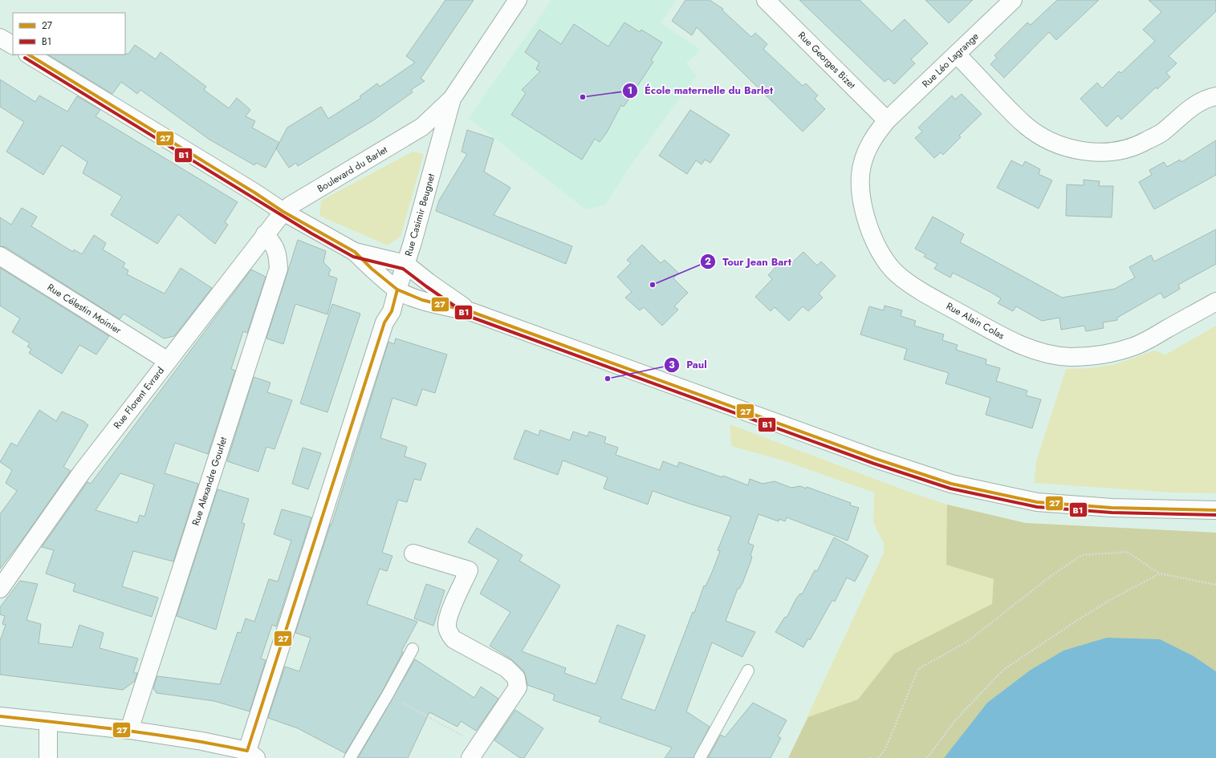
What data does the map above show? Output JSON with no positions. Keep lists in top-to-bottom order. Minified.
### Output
{"streets":{"street":["Rue Georges Bizet","Rue Léo Lagrange","Boulevard du Barlet","Rue Casimir Beugnet","Rue Célestin Moinier","Rue Alain Colas","Rue Florent Evrard","Rue Alexandre Gourlet"]},"crossings":[["Rue Georges Bizet","Rue Léo Lagrange"],["Rue Georges Bizet","Rue Alain Colas"],["Rue Léo Lagrange","Rue Alain Colas"],["Boulevard du Barlet","Rue Casimir Beugnet"],["Boulevard du Barlet","Rue Florent Evrard"],["Rue Célestin Moinier","Rue Florent Evrard"],["Rue Florent Evrard","Rue Alexandre Gourlet"]],"places":["École maternelle du Barlet","Tour Jean Bart","Paul"],"lines":["transit line 27","transit line B1"],"legend":["27","B1"]}
